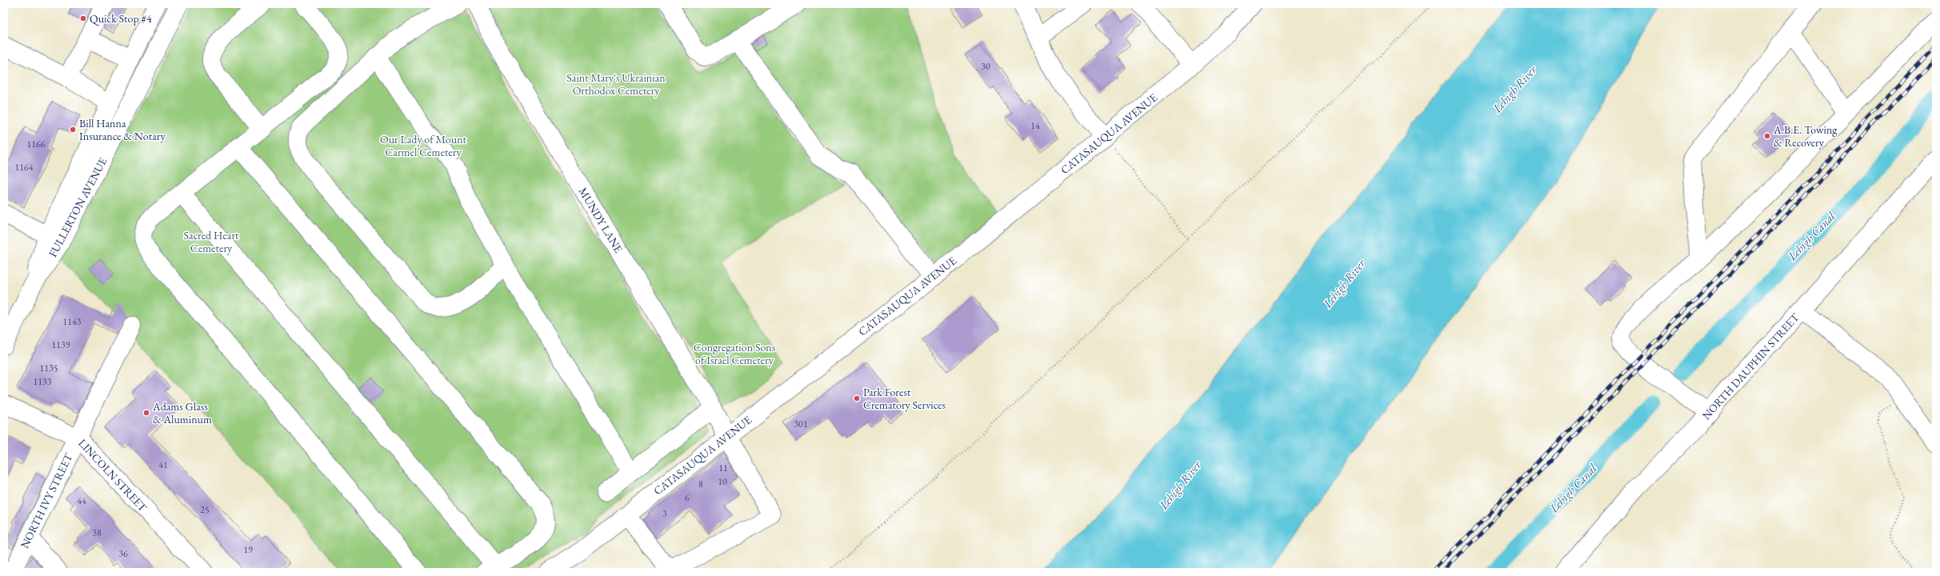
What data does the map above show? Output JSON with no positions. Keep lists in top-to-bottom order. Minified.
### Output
{"streets":{"street":["CATASAUQUA AVENUE","FULLERTON AVENUE","MUNDY LANE","NORTH DAUPHIN STREET","LINCOLN STREET","NORTH IVY STREET"]},"crossings":[["CATASAUQUA AVENUE","MUNDY LANE"],["LINCOLN STREET","NORTH IVY STREET"]],"water":["Lehigh River","Lehigh Canal"],"parks":["Saint Mary's Ukrainian Orthodox Cemetery","Our Lady of Mount Carmel Cemetery","Sacred Heart Cemetery","Congregation Sons of Israel Cemetery"],"places":["Quick Stop #4","Bill Hanna Insurance & Notary","A.B.E. Towing & Recovery","Park Forest Crematory Services","Adams Glass & Aluminum"],"house_numbers":["30","14","1166","1164","1143","1139","1135","1133","301","41","11","10","8","6","44","25","3","38","19","36"]}
